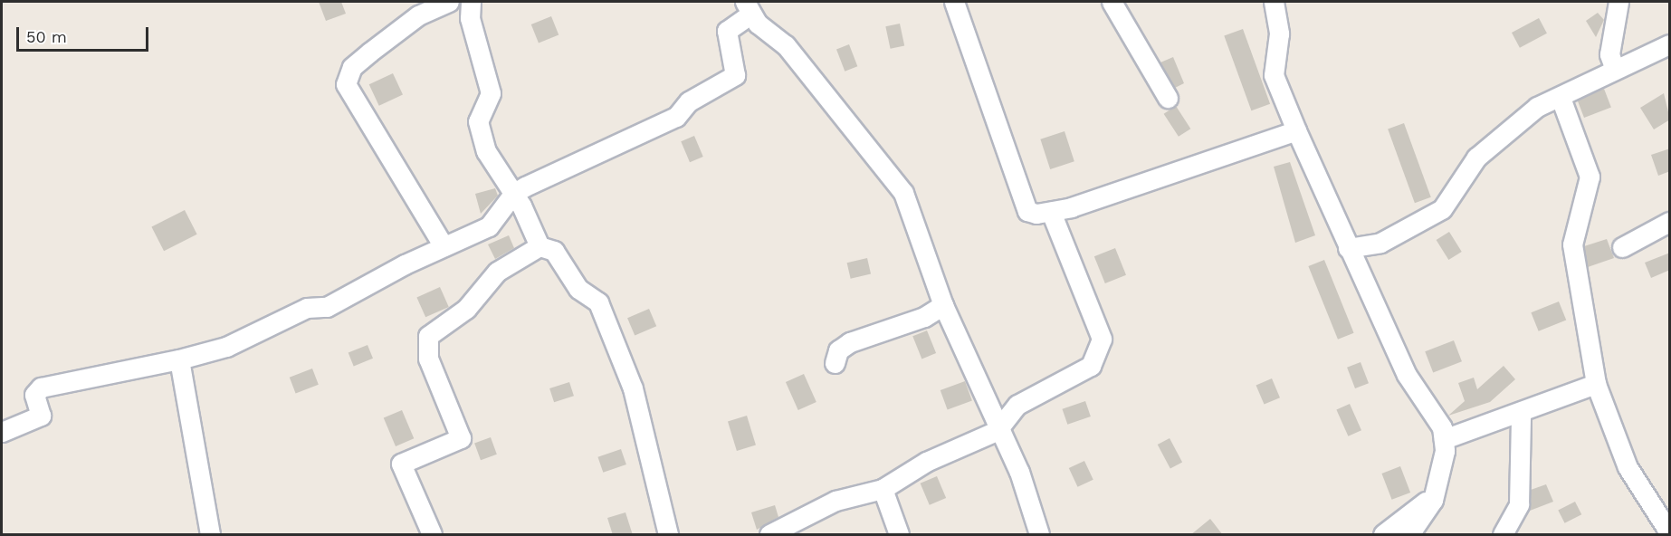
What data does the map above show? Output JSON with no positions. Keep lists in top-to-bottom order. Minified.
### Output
{"scale_bar":"50 m"}
